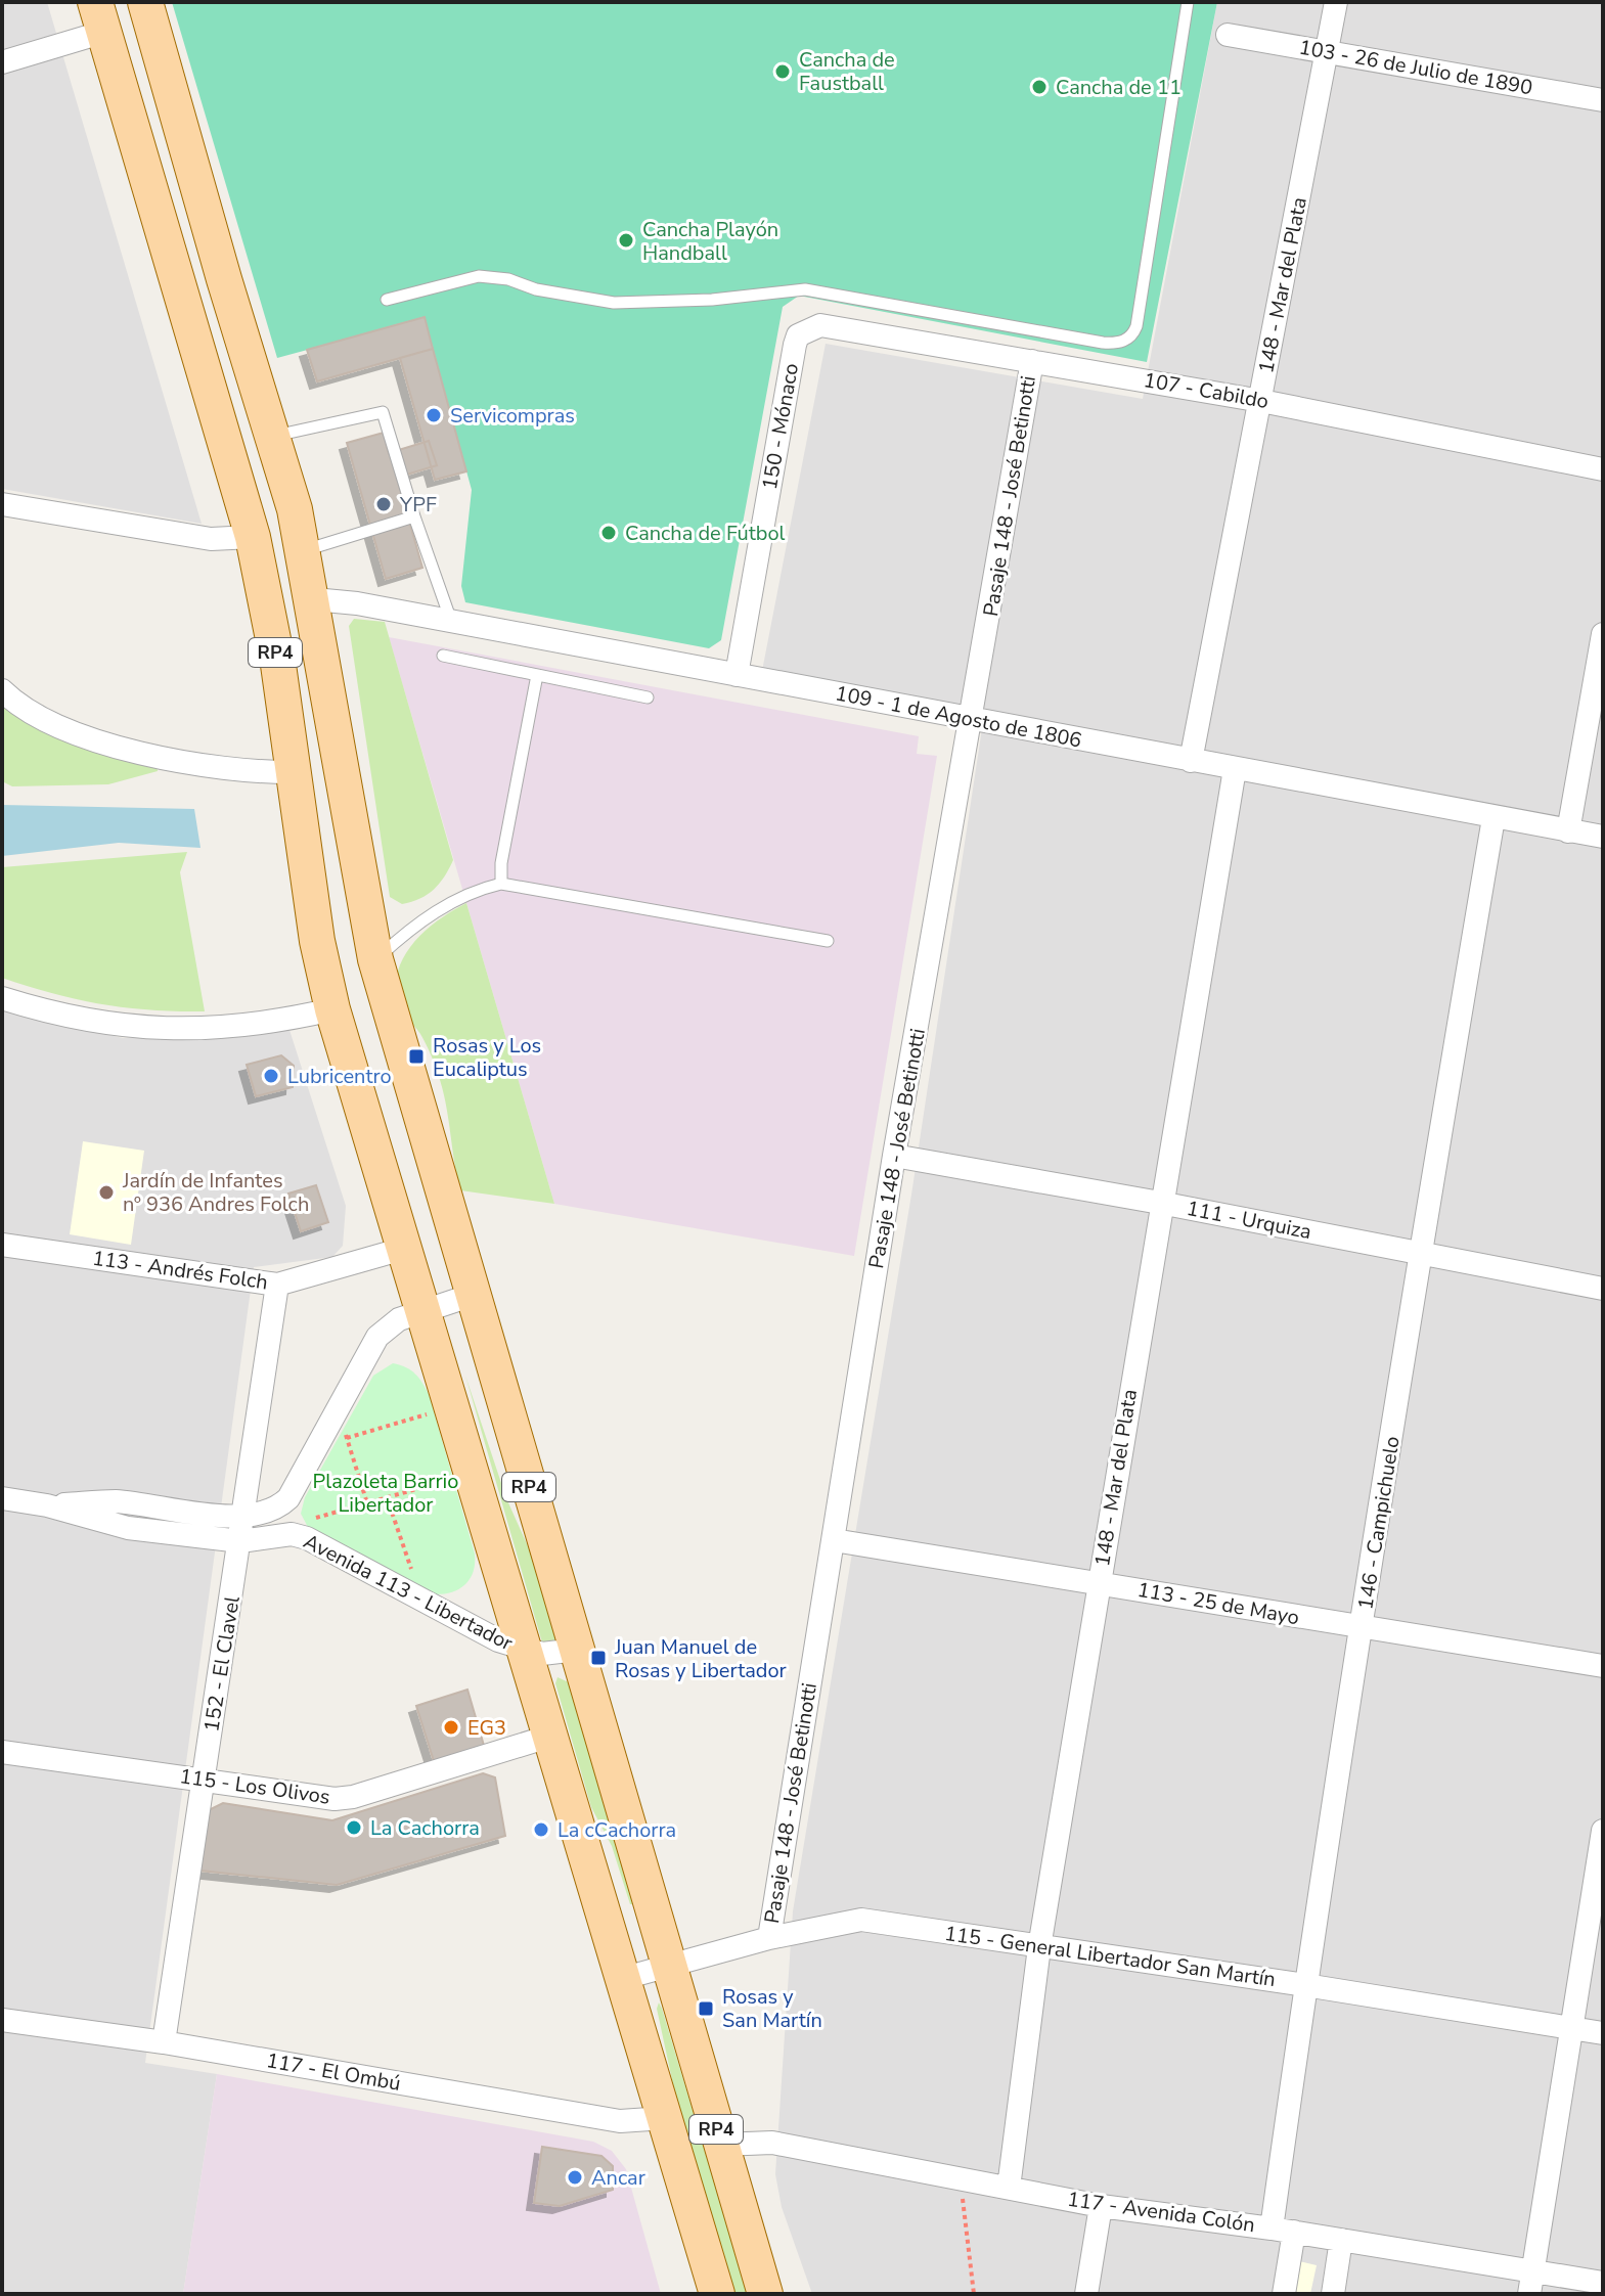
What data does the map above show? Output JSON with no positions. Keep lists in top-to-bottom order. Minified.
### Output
{"streets":{"main road":["RP4"],"street":["103 - 26 de Julio de 1890","148 - Mar del Plata","107 - Cabildo","150 - Mónaco","Pasaje 148 - José Betinotti","109 - 1 de Agosto de 1806","111 - Urquiza","113 - Andrés Folch","146 - Campichuelo","Avenida 113 - Libertador","113 - 25 de Mayo","152 - El Clavel","115 - Los Olivos","115 - General Libertador San Martín","117 - El Ombú","117 - Avenida Colón"]},"crossings":[["103 - 26 de Julio de 1890","148 - Mar del Plata"],["148 - Mar del Plata","107 - Cabildo"],["148 - Mar del Plata","109 - 1 de Agosto de 1806"],["148 - Mar del Plata","111 - Urquiza"],["148 - Mar del Plata","113 - 25 de Mayo"],["148 - Mar del Plata","115 - General Libertador San Martín"],["148 - Mar del Plata","117 - Avenida Colón"],["107 - Cabildo","150 - Mónaco"],["107 - Cabildo","Pasaje 148 - José Betinotti"],["150 - Mónaco","109 - 1 de Agosto de 1806"],["Pasaje 148 - José Betinotti","109 - 1 de Agosto de 1806"],["Pasaje 148 - José Betinotti","111 - Urquiza"],["Pasaje 148 - José Betinotti","113 - 25 de Mayo"],["Pasaje 148 - José Betinotti","115 - General Libertador San Martín"],["RP4","109 - 1 de Agosto de 1806"],["RP4","113 - Andrés Folch"],["RP4","Avenida 113 - Libertador"],["RP4","115 - Los Olivos"],["RP4","115 - General Libertador San Martín"],["RP4","117 - El Ombú"],["RP4","117 - Avenida Colón"],["109 - 1 de Agosto de 1806","146 - Campichuelo"],["111 - Urquiza","146 - Campichuelo"],["113 - Andrés Folch","152 - El Clavel"],["146 - Campichuelo","113 - 25 de Mayo"],["146 - Campichuelo","115 - General Libertador San Martín"],["146 - Campichuelo","117 - Avenida Colón"],["Avenida 113 - Libertador","152 - El Clavel"],["152 - El Clavel","115 - Los Olivos"],["152 - El Clavel","117 - El Ombú"]],"parks":["Plazoleta Barrio Libertador"],"places":{"other":["Cancha de Faustball","Cancha de 11","Cancha Playón Handball","Servicompras","YPF","Cancha de Fútbol","Lubricentro","Jardín de Infantes nº 936 Andres Folch","EG3","La Cachorra","La cCachorra","Ancar"],"transit":["Rosas y Los Eucaliptus","Juan Manuel de Rosas y Libertador","Rosas y San Martín"]}}
